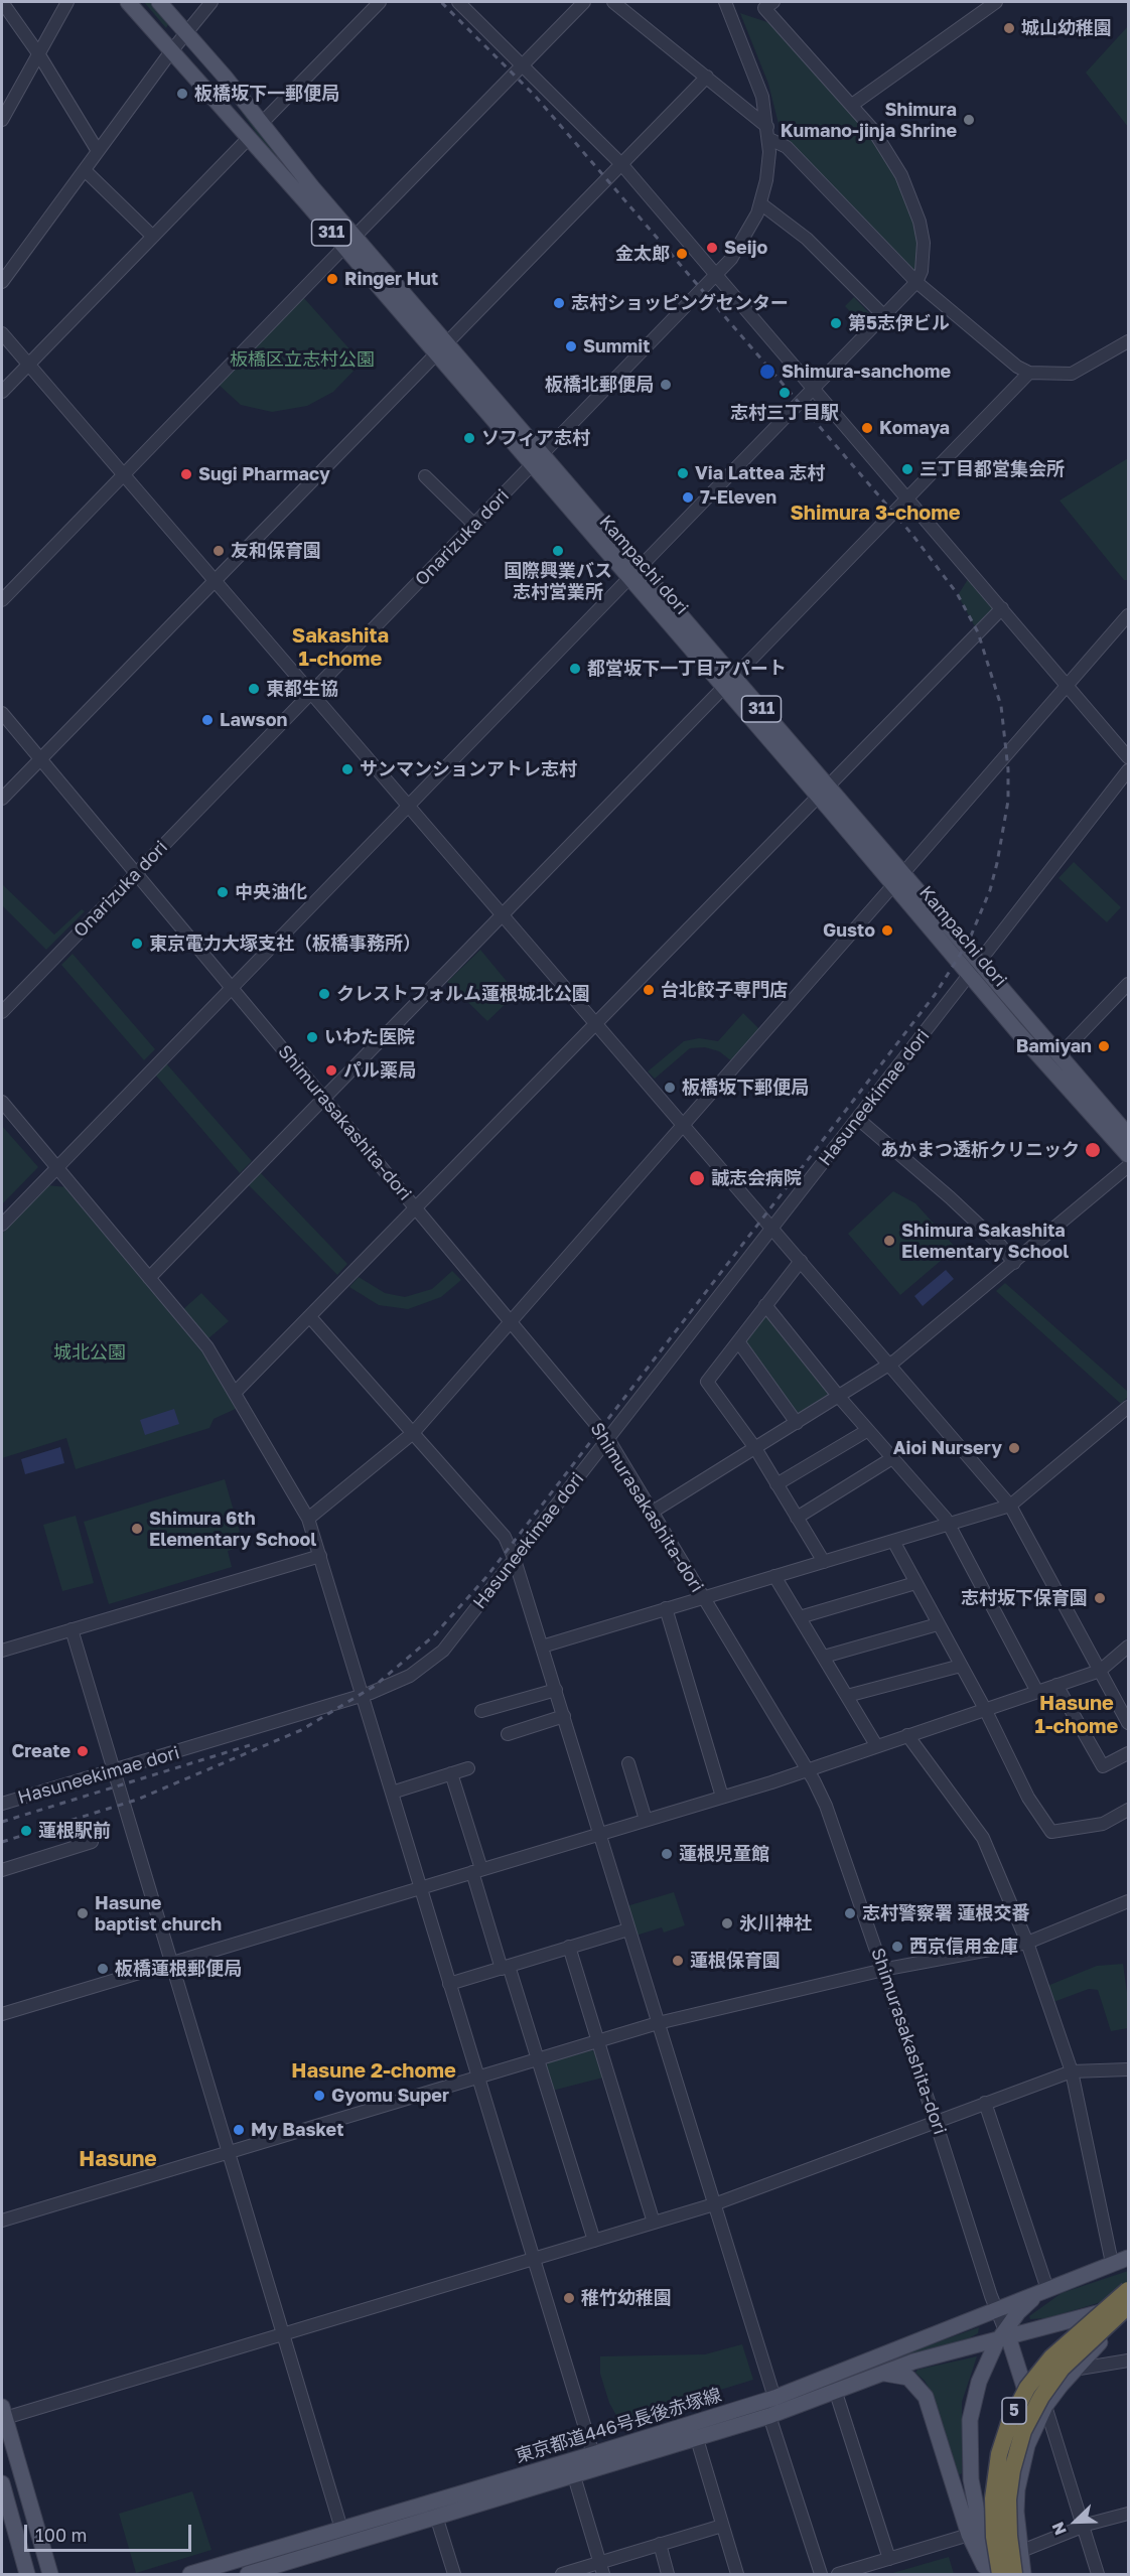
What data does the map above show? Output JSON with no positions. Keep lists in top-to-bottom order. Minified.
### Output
{"streets":{"highway":["5"],"main road":["311","Kampachi dori","東京都道446号長後赤塚線"],"street":["Onarizuka dori","Hasuneekimae dori","Shimurasakashita-dori"]},"crossings":[["Onarizuka dori","Kampachi dori"],["Onarizuka dori","Shimurasakashita-dori"],["Kampachi dori","Hasuneekimae dori"],["Hasuneekimae dori","Shimurasakashita-dori"],["Shimurasakashita-dori","東京都道446号長後赤塚線"],["5","東京都道446号長後赤塚線"]],"districts":["Shimura 3-chome","Sakashita 1-chome","Hasune 1-chome","Hasune 2-chome","Hasune"],"parks":["板橋区立志村公園","城北公園"],"places":["城山幼稚園","板橋坂下一郵便局","Shimura Kumano-jinja Shrine","Seijo","金太郎","Ringer Hut","志村ショッピングセンター","第5志伊ビル","Summit","Shimura-sanchome","板橋北郵便局","志村三丁目駅","Komaya","ソフィア志村","三丁目都営集会所","Via Lattea 志村","Sugi Pharmacy","7-Eleven","友和保育園","国際興業バス 志村営業所","都営坂下一丁目アパート","東都生協","Lawson","サンマンションアトレ志村","中央油化","Gusto","東京電力大塚支社（板橋事務所）","台北餃子専門店","クレストフォルム蓮根城北公園","いわた医院","Bamiyan","パル薬局","板橋坂下郵便局","あかまつ透析クリニック","誠志会病院","Shimura Sakashita Elementary School","Aioi Nursery","Shimura 6th Elementary School","志村坂下保育園","Create","蓮根駅前","蓮根児童館","Hasune baptist church","志村警察署 蓮根交番","氷川神社","西京信用金庫","蓮根保育園","板橋蓮根郵便局","Gyomu Super","My Basket","稚竹幼稚園"],"scale_bar":"100 m","north":"bottom left"}
